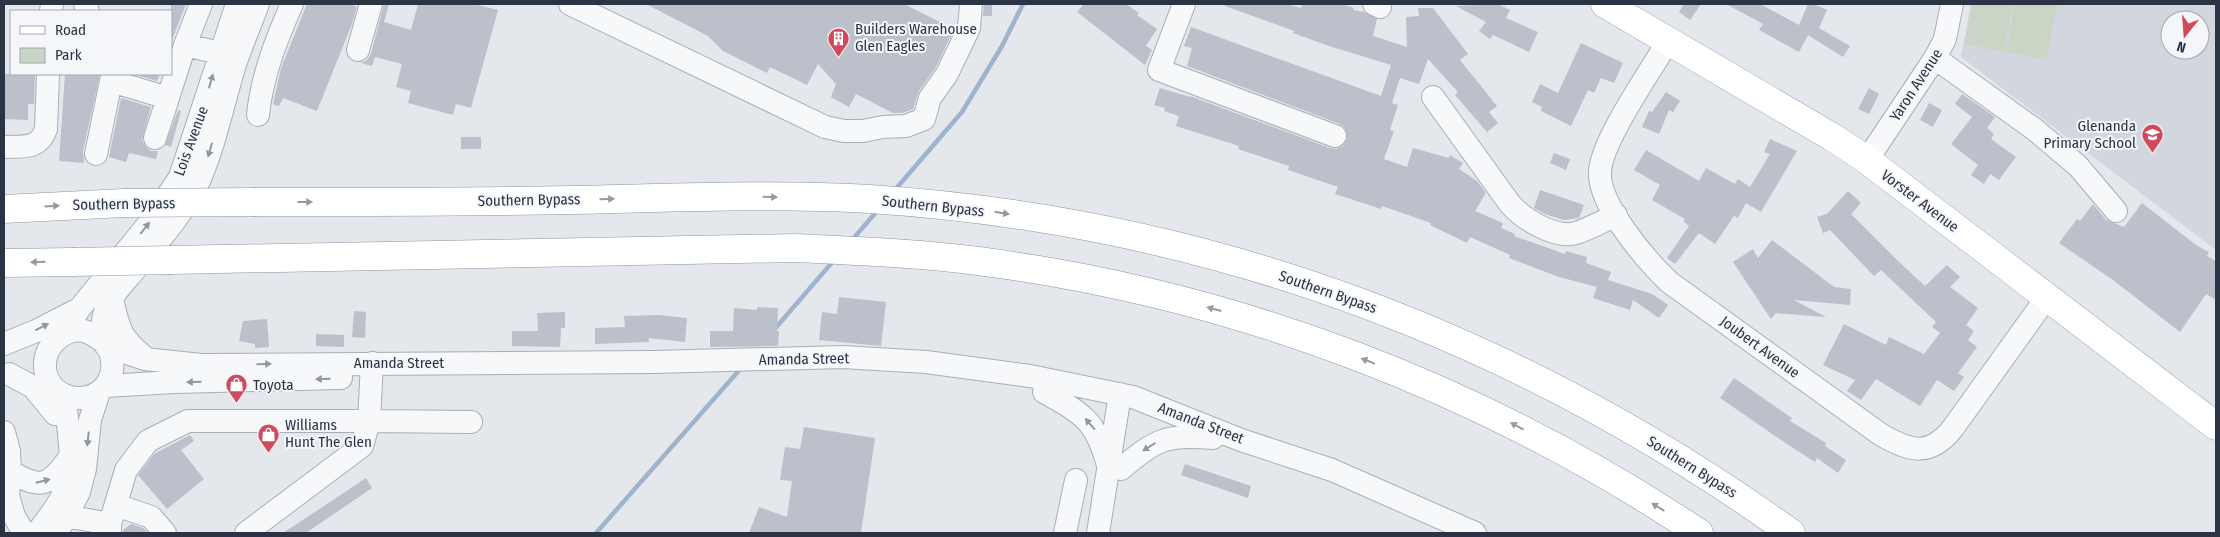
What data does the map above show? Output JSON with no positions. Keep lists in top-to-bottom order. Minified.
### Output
{"streets":{"main road":["Southern Bypass","Vorster Avenue"],"street":["Yaron Avenue","Lois Avenue","Joubert Avenue","Amanda Street"]},"crossings":[["Yaron Avenue","Vorster Avenue"],["Lois Avenue","Amanda Street"],["Vorster Avenue","Joubert Avenue"]],"places":{"building":["Builders Warehouse Glen Eagles"],"school or university":["Glenanda Primary School"],"shop":["Toyota","Williams Hunt The Glen"]},"legend":["Road","Park"],"north":"bottom"}
